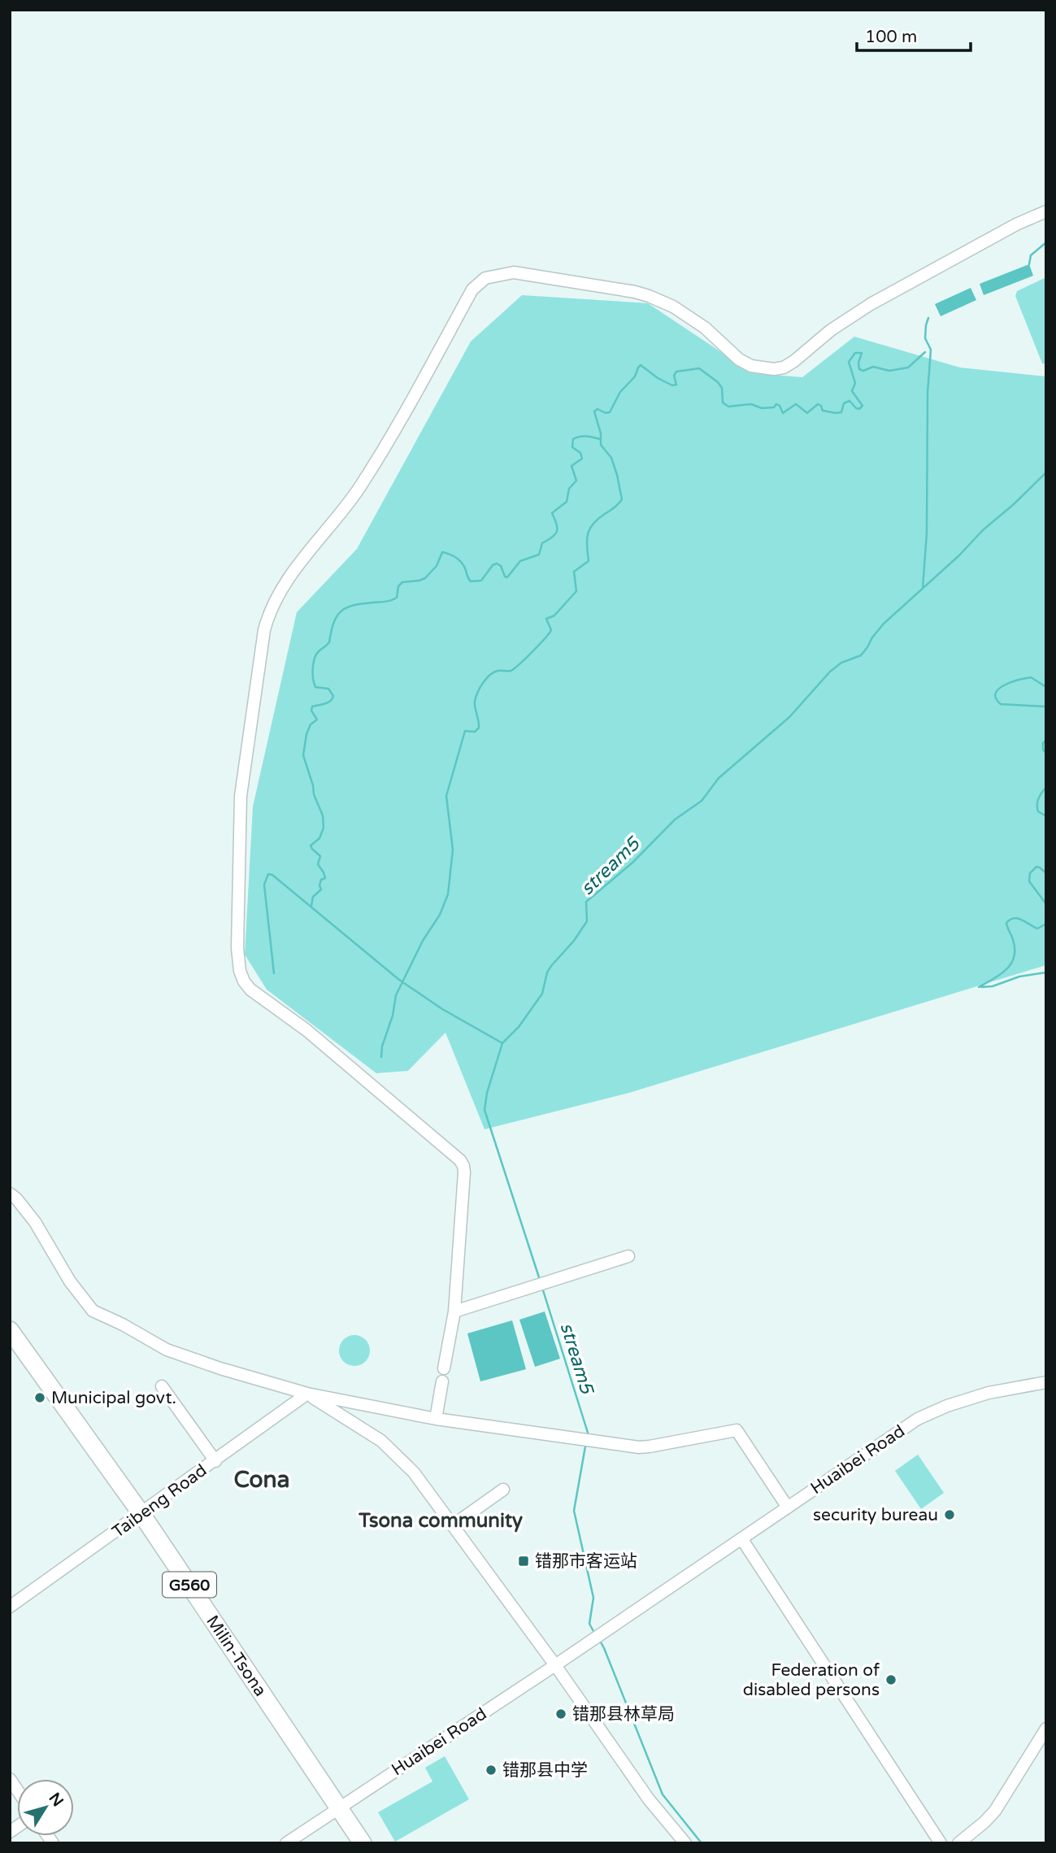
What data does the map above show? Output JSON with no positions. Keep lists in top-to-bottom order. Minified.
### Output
{"streets":{"highway":["G560","Milin-Tsona"],"street":["Huaibei Road","Taibeng Road"]},"crossings":[["Huaibei Road","Milin-Tsona"],["Taibeng Road","Milin-Tsona"]],"districts":["Cona","Tsona community"],"water":["stream5"],"places":{"other":["Municipal govt.","security bureau","Federation of disabled persons","错那县林草局","错那县中学"],"transit":["错那市客运站"]},"scale_bar":"100 m","north":"top right"}
